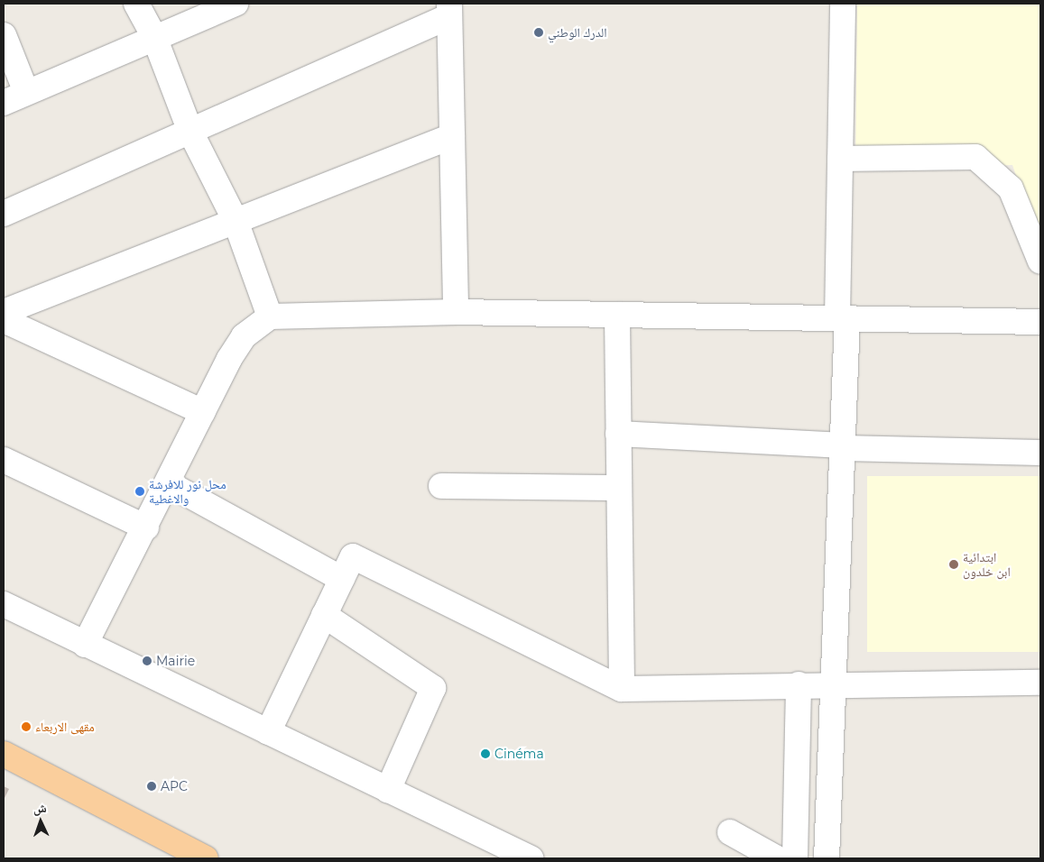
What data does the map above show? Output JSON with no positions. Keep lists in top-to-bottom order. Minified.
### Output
{"places":["الدرك الوطني","محل نور للافرشة والاغطية","ابتدائية ابن خلدون","Mairie","مقهى الاربعاء","Cinéma","APC"],"north":"top"}
